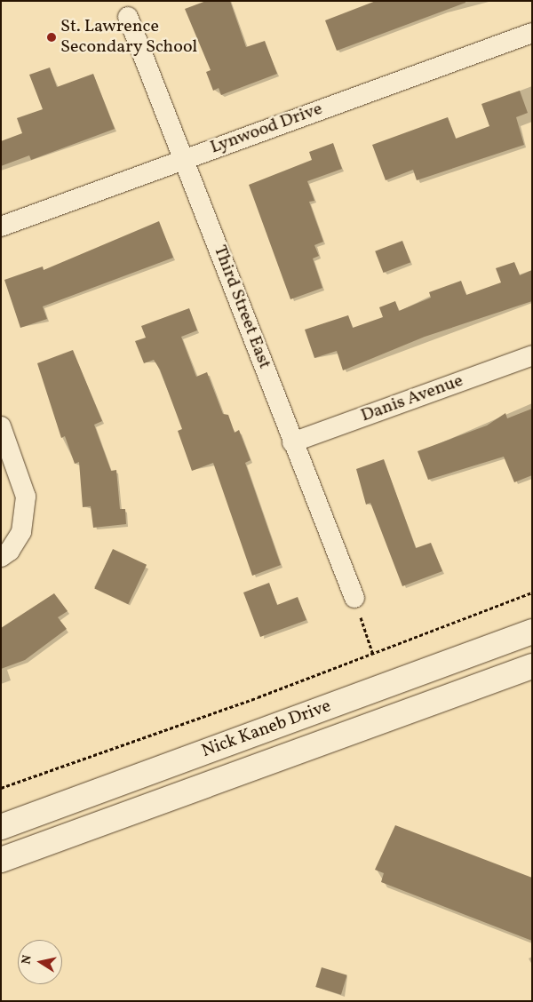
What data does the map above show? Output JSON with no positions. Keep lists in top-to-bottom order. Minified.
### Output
{"streets":{"street":["Lynwood Drive","Third Street East","Danis Avenue","Nick Kaneb Drive"]},"crossings":[["Lynwood Drive","Third Street East"],["Third Street East","Danis Avenue"]],"places":["St. Lawrence Secondary School"],"north":"left"}
